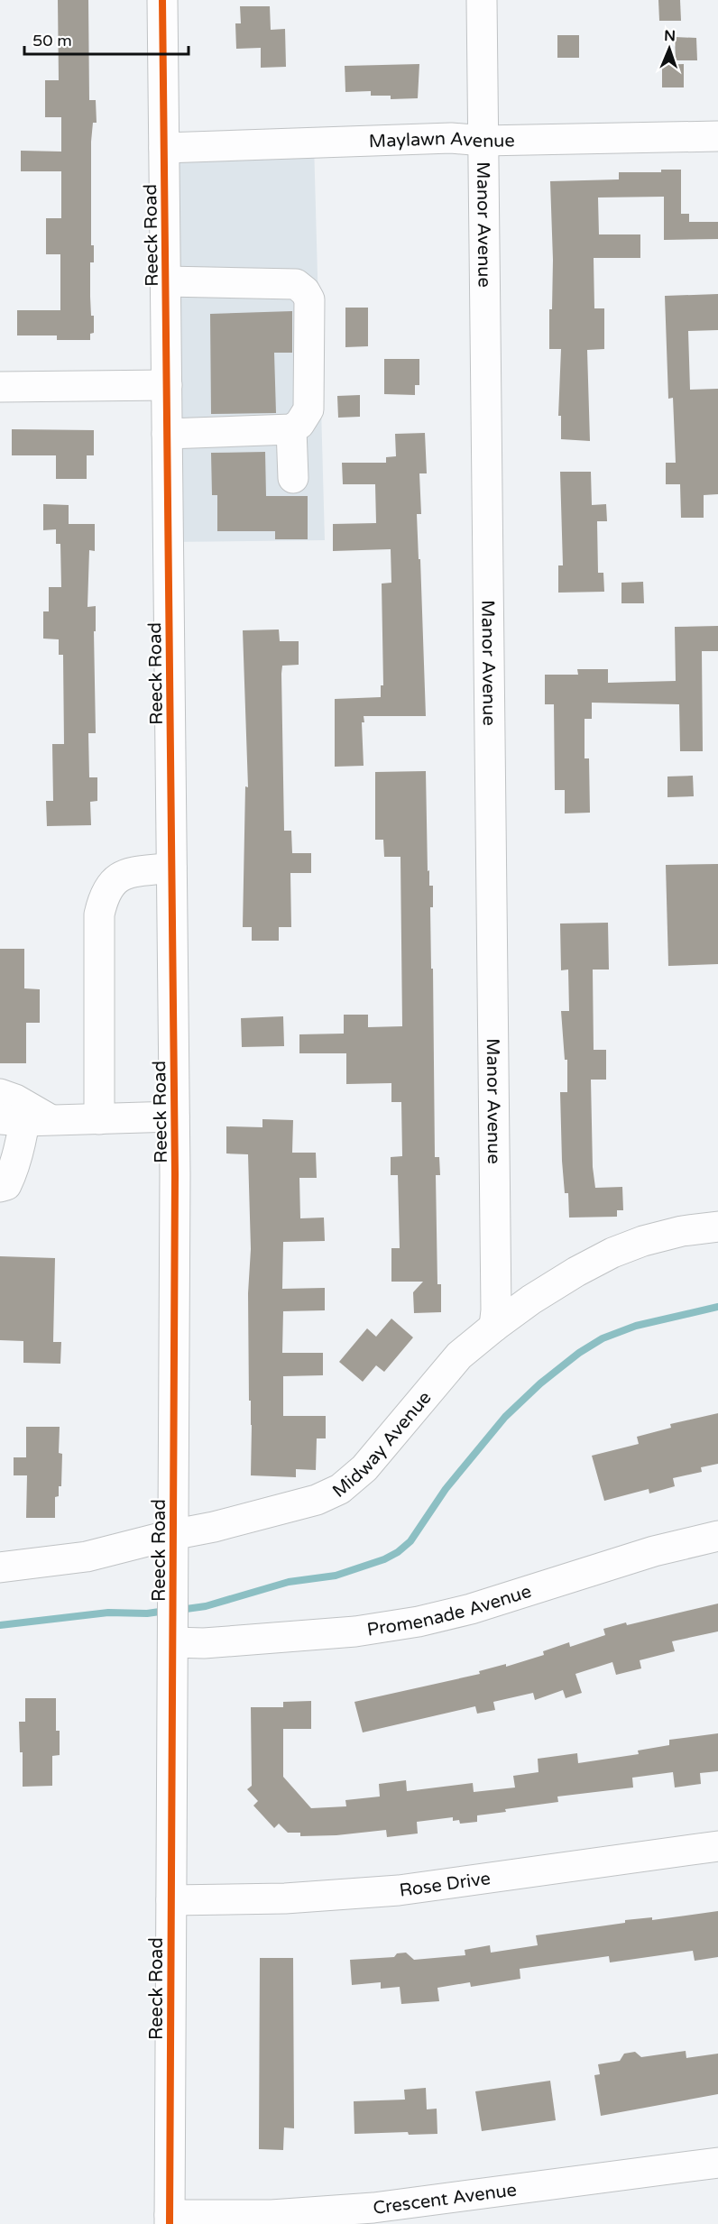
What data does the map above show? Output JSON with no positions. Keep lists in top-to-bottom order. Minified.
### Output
{"streets":{"street":["Maylawn Avenue","Manor Avenue","Reeck Road","Midway Avenue","Promenade Avenue","Rose Drive","Crescent Avenue"]},"crossings":[["Maylawn Avenue","Manor Avenue"],["Maylawn Avenue","Reeck Road"],["Manor Avenue","Midway Avenue"],["Reeck Road","Midway Avenue"],["Reeck Road","Promenade Avenue"],["Reeck Road","Rose Drive"],["Reeck Road","Crescent Avenue"]],"scale_bar":"50 m","north":"top"}
